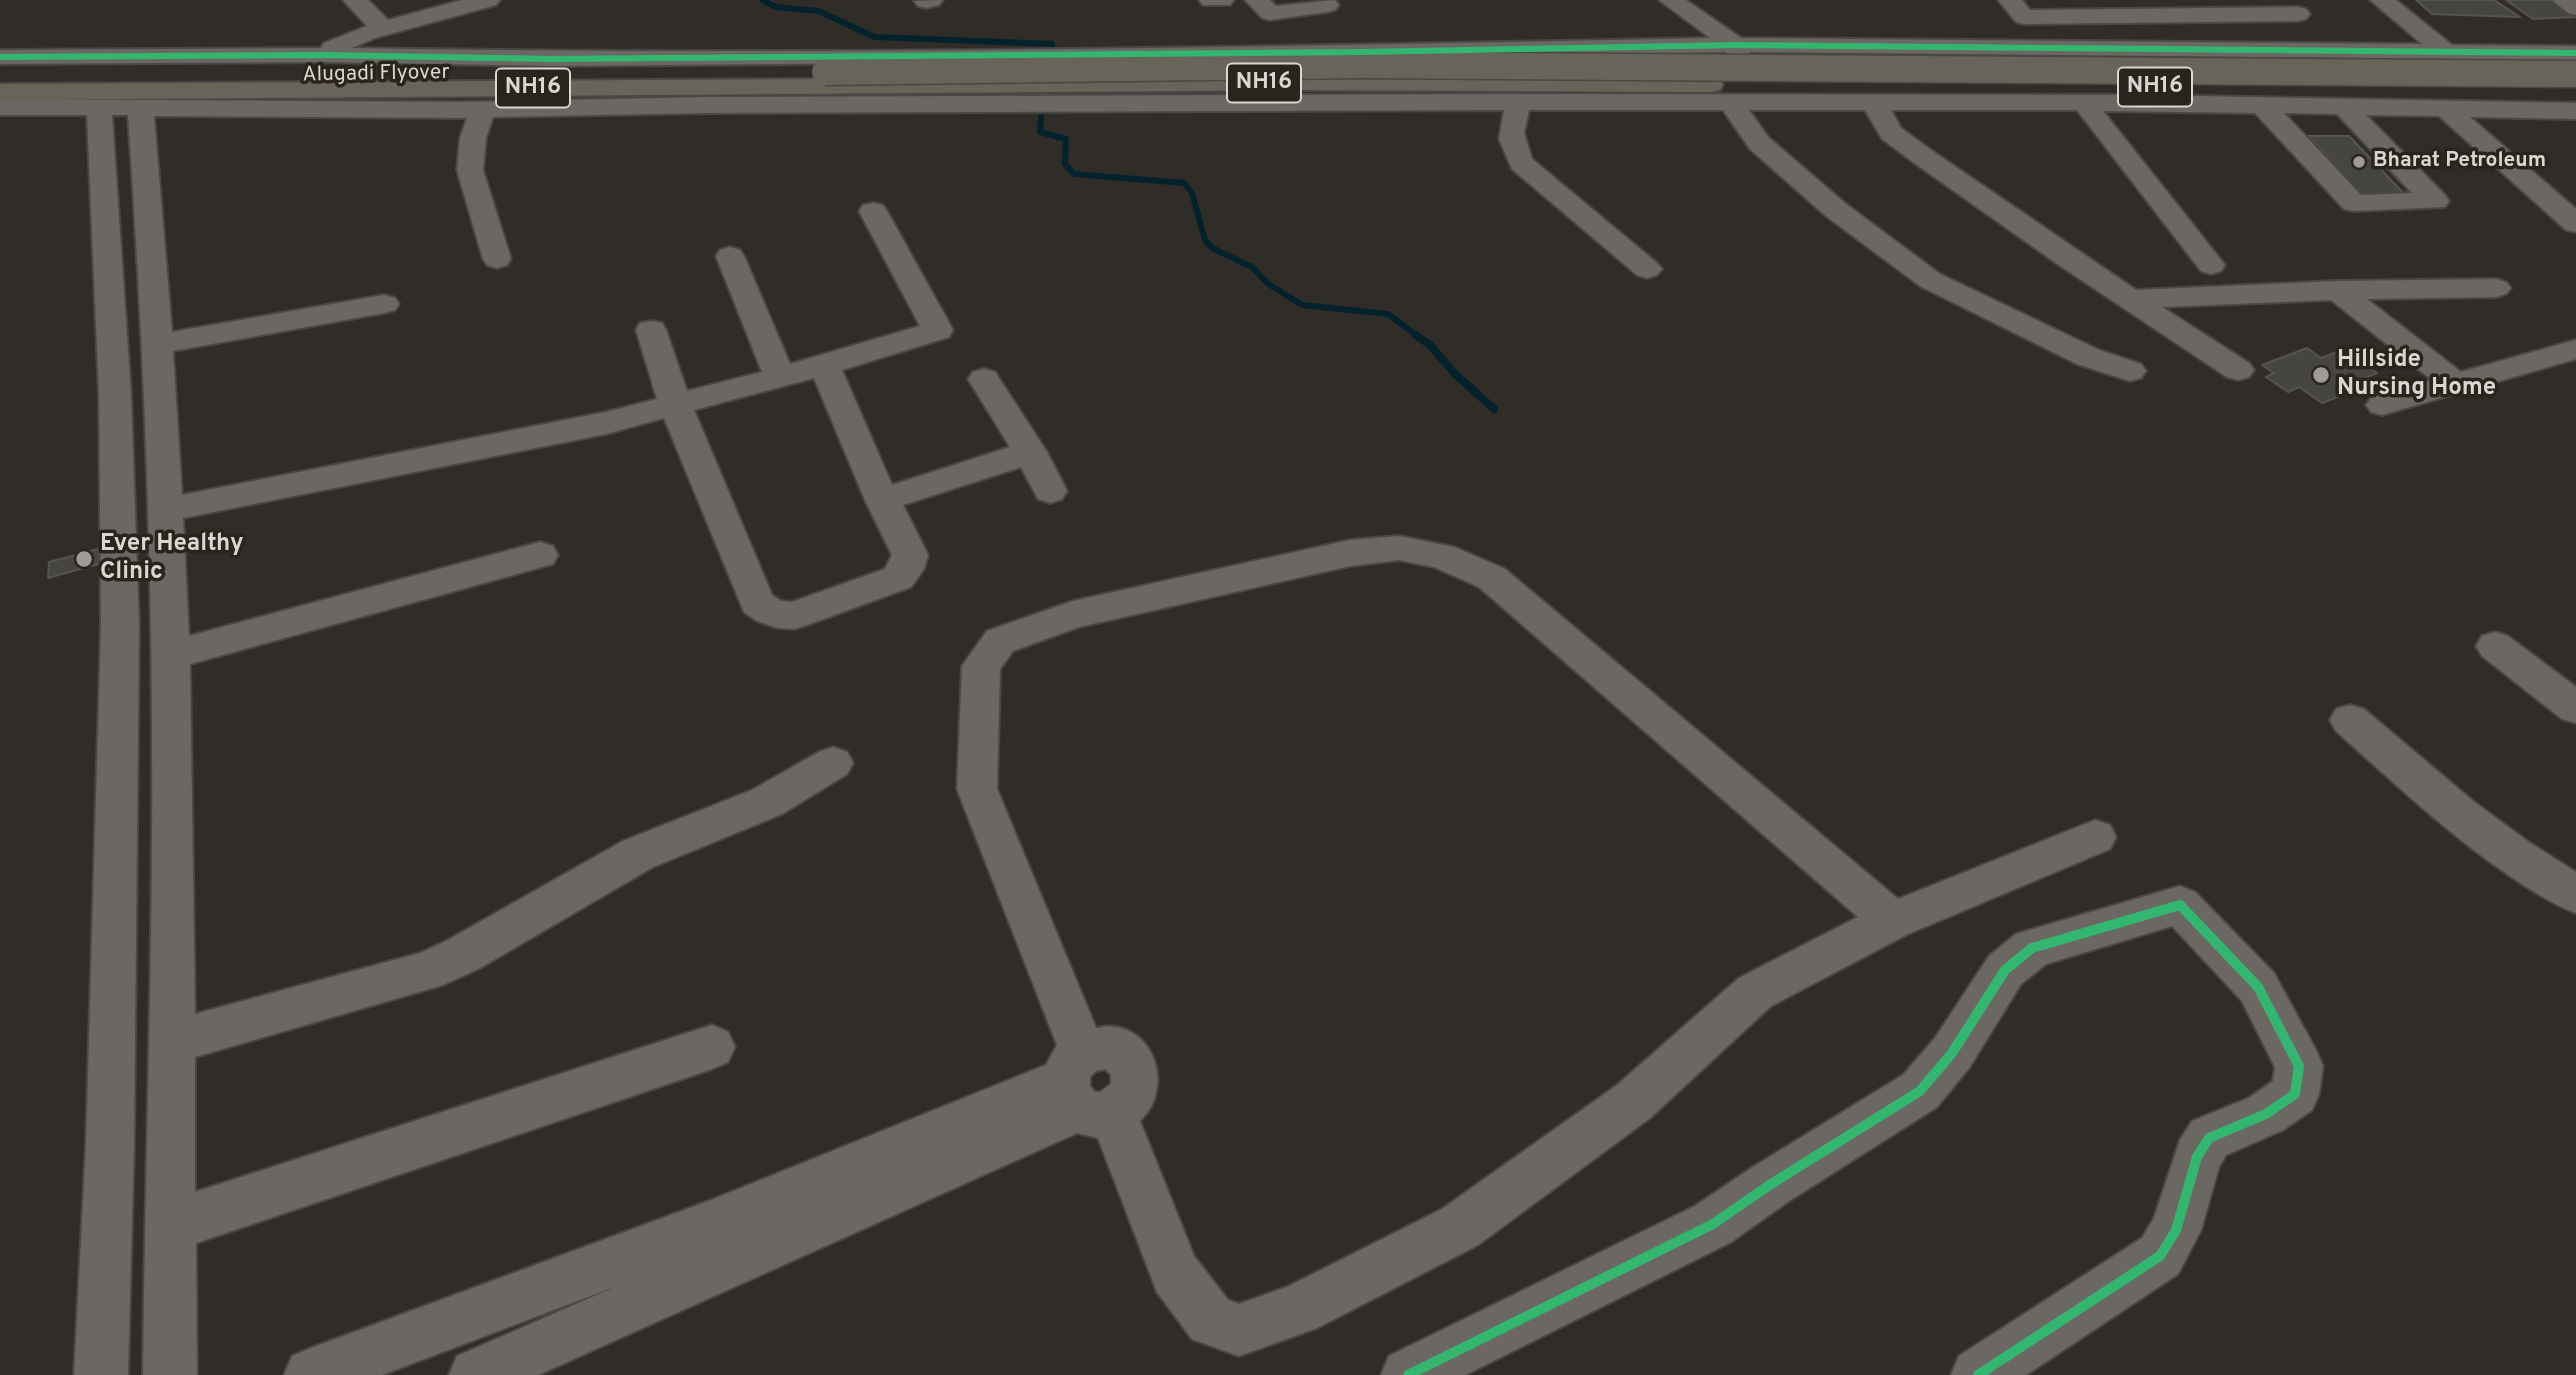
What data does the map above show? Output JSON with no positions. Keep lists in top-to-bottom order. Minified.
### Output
{"streets":{"highway":["Alugadi Flyover","NH16"]},"crossings":[["Alugadi Flyover","NH16"]],"places":["Bharat Petroleum","Hillside Nursing Home","Ever Healthy Clinic"]}
